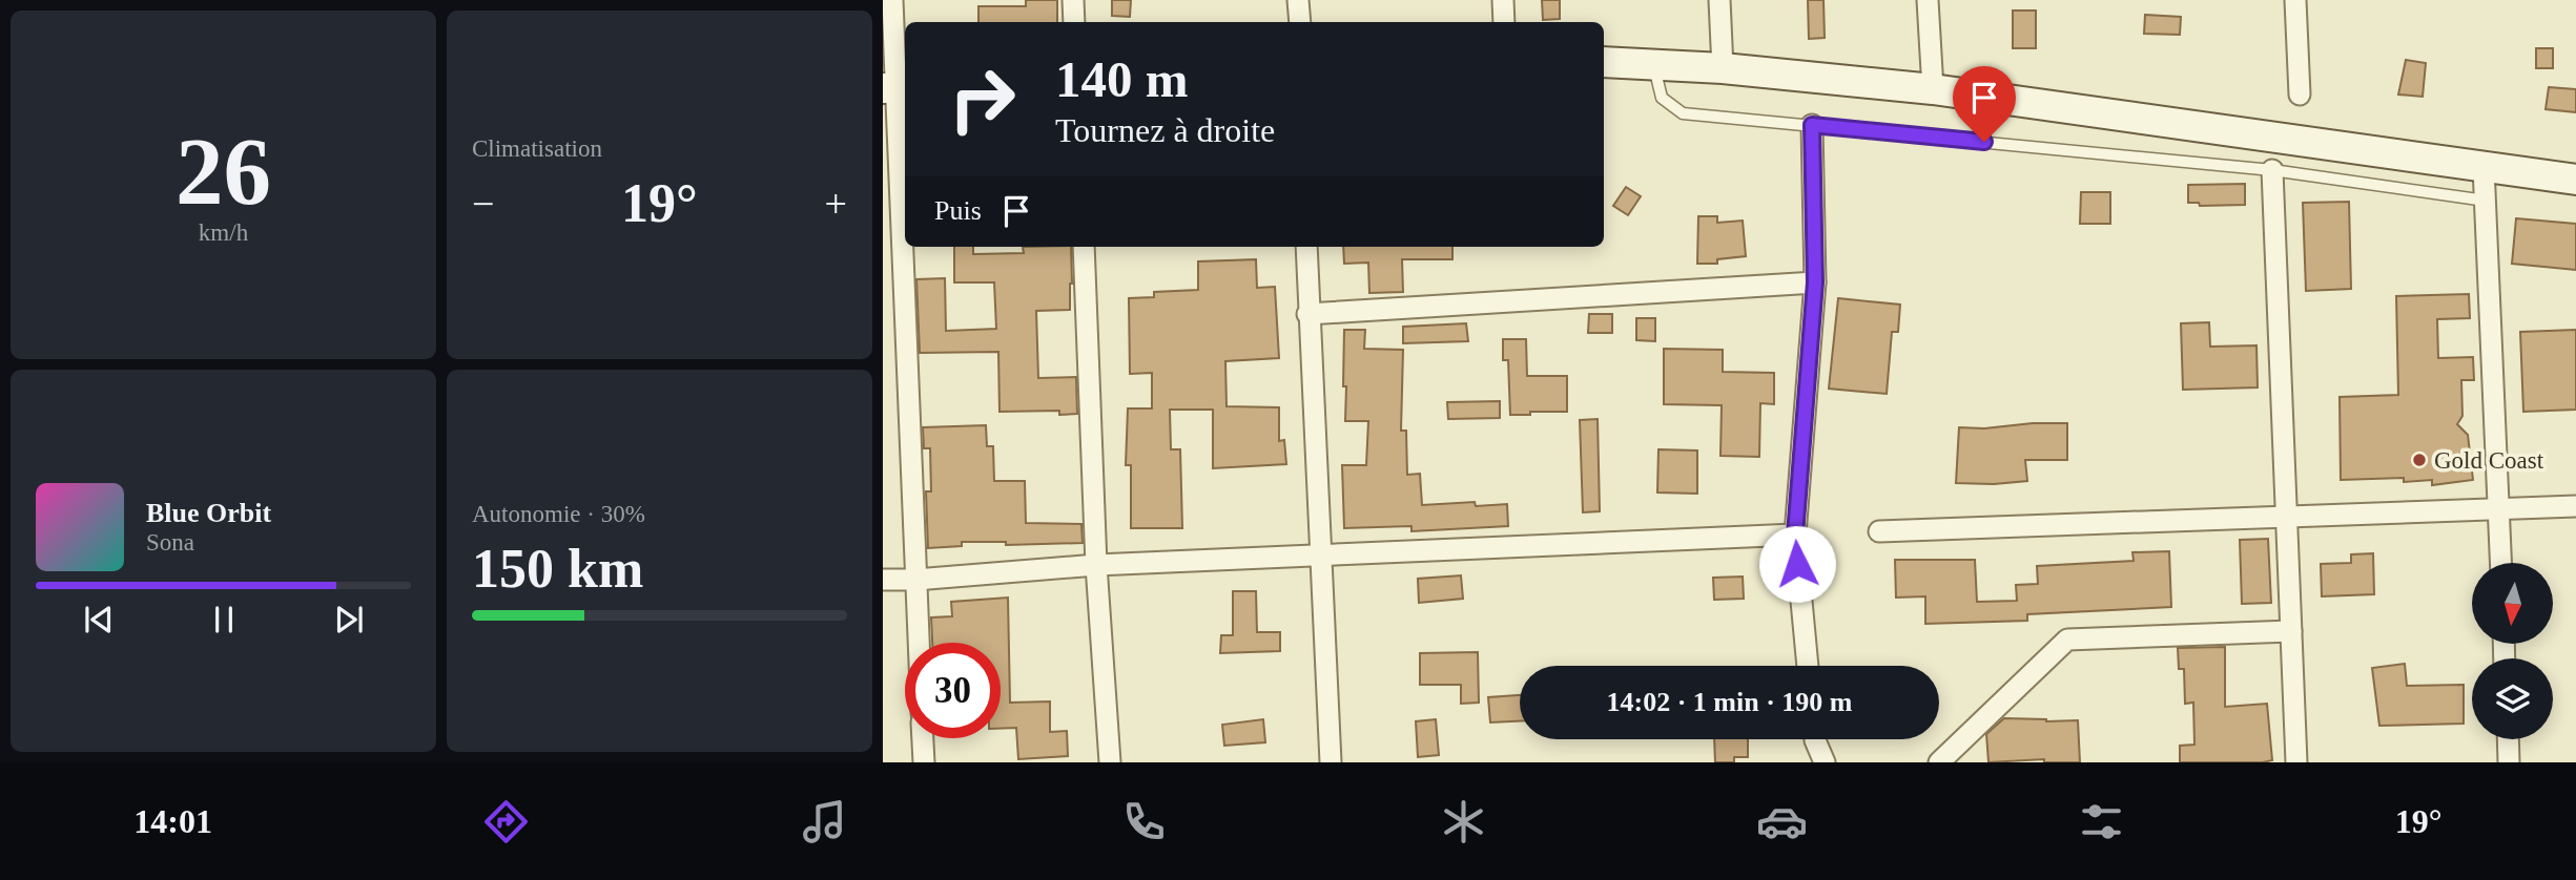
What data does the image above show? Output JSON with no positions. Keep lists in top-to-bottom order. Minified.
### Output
{"places":["Gold Coast"],"north":"bottom","page":{"tile":[["26","km/h"],"Climatisation",["Autonomie · 30%","150 km"]],"turn":["140 m","Tournez à droite"],"heat":["−","19°","+"],"then":"Puis","song":["Blue Orbit","Sona"],"limit":"30","trip":"14:02 · 1 min · 190 m","tabs":["14:01","19°"]}}
